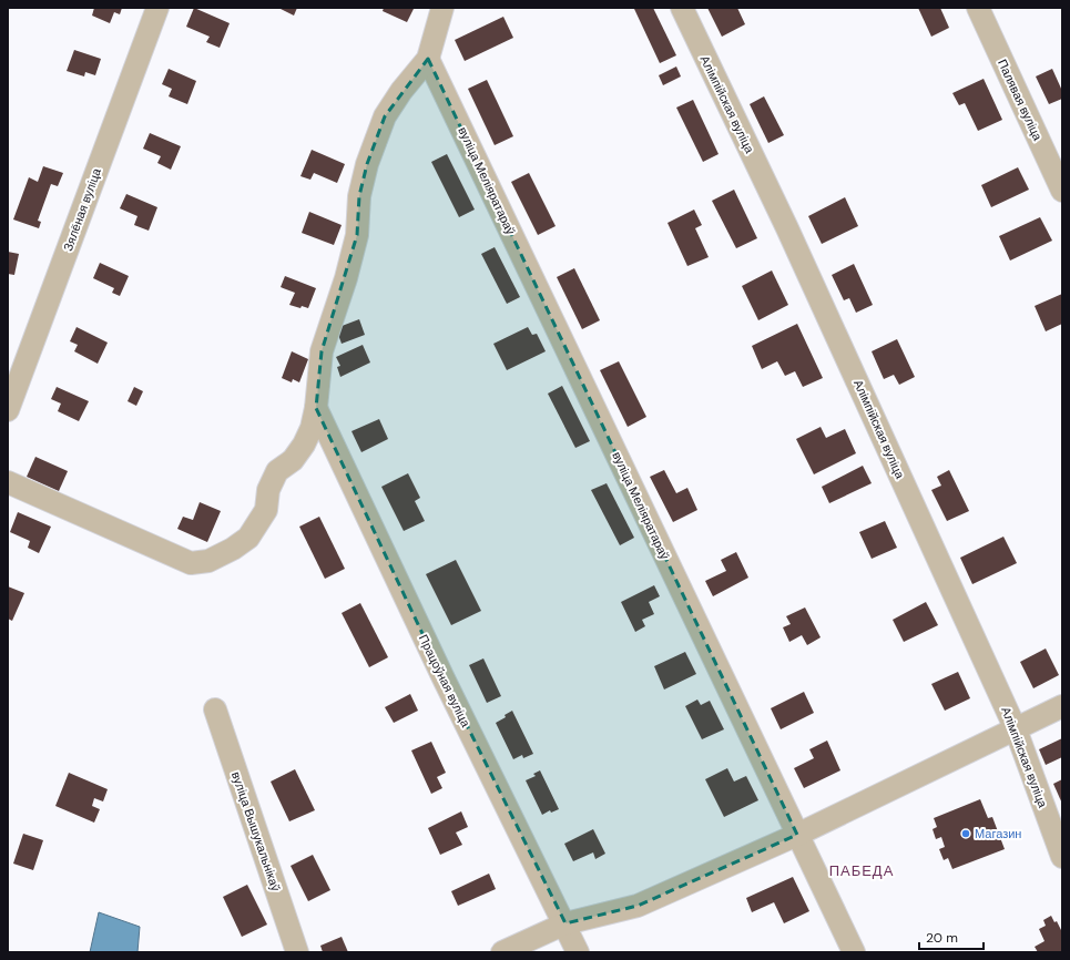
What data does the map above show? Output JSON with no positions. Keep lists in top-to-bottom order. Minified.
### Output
{"streets":{"street":["Палявая вуліца","Алімпійская вуліца","вуліца Меліяратараў","Зялёная вуліца","Працоўная вуліца","вуліца Вышукальнікаў"]},"districts":["ПАБЕДА"],"places":["Магазин"],"scale_bar":"20 m"}
